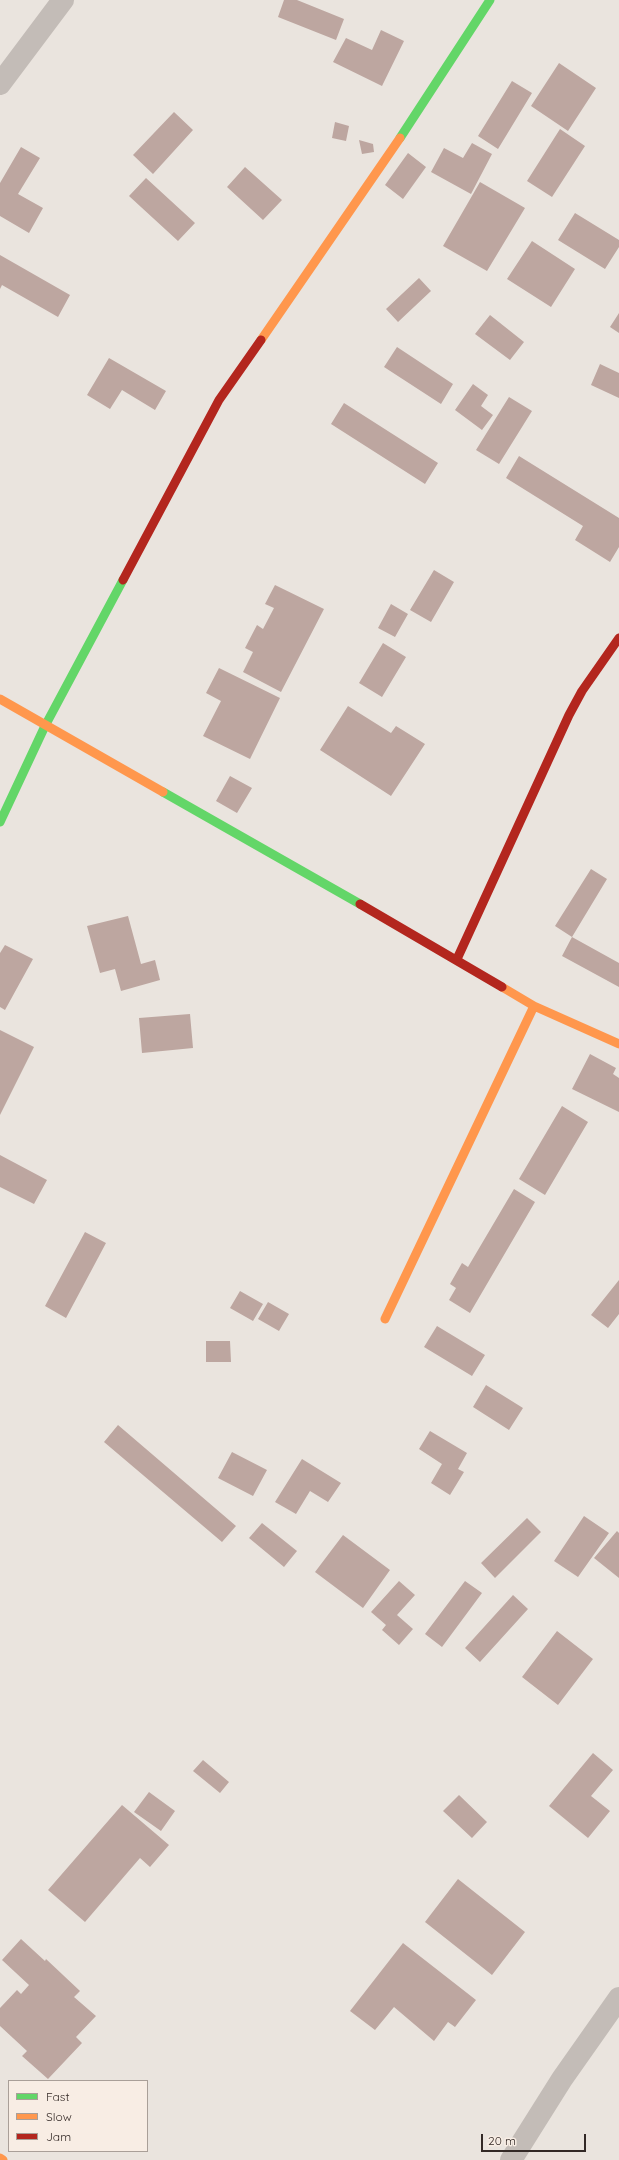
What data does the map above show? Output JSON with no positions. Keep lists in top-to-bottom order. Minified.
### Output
{"legend":["Fast","Slow","Jam"],"scale_bar":"20 m"}
